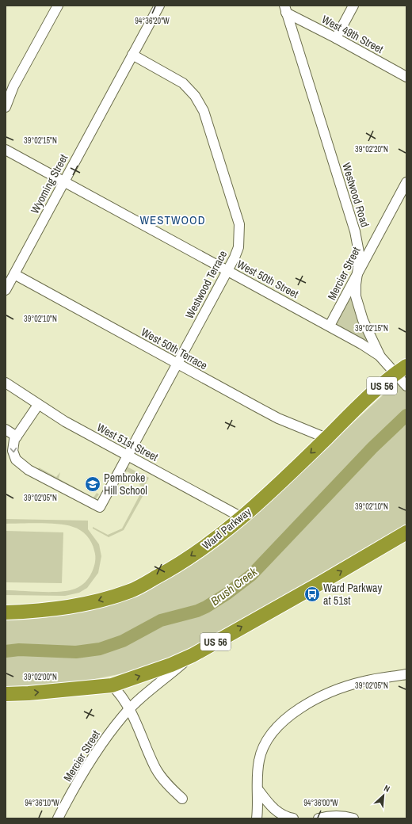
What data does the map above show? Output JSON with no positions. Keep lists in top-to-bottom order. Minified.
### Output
{"streets":{"highway":["US 56","Ward Parkway"],"street":["West 49th Street","Wyoming Street","Westwood Road","Mercier Street","West 50th Street","Westwood Terrace","West 50th Terrace","West 51st Street"]},"crossings":[["West 49th Street","Westwood Road"],["Wyoming Street","West 50th Street"],["Wyoming Street","Westwood Terrace"],["Wyoming Street","West 50th Terrace"],["Westwood Road","Mercier Street"],["Westwood Road","West 50th Street"],["Mercier Street","West 50th Street"],["Mercier Street","US 56"],["West 50th Street","Westwood Terrace"],["West 50th Street","Ward Parkway"],["Westwood Terrace","West 50th Terrace"],["Westwood Terrace","West 51st Street"],["West 50th Terrace","Ward Parkway"],["West 51st Street","Ward Parkway"]],"districts":["WESTWOOD"],"water":["Brush Creek"],"places":{"school or university":["Pembroke Hill School"],"bus stop":["Ward Parkway at 51st"]},"north":"top right","coordinates":["94°36'20\"W","39°02'15\"N","39°02'20\"N","39°02'10\"N","39°02'05\"N","39°02'00\"N","94°36'10\"W","94°36'00\"W"]}
